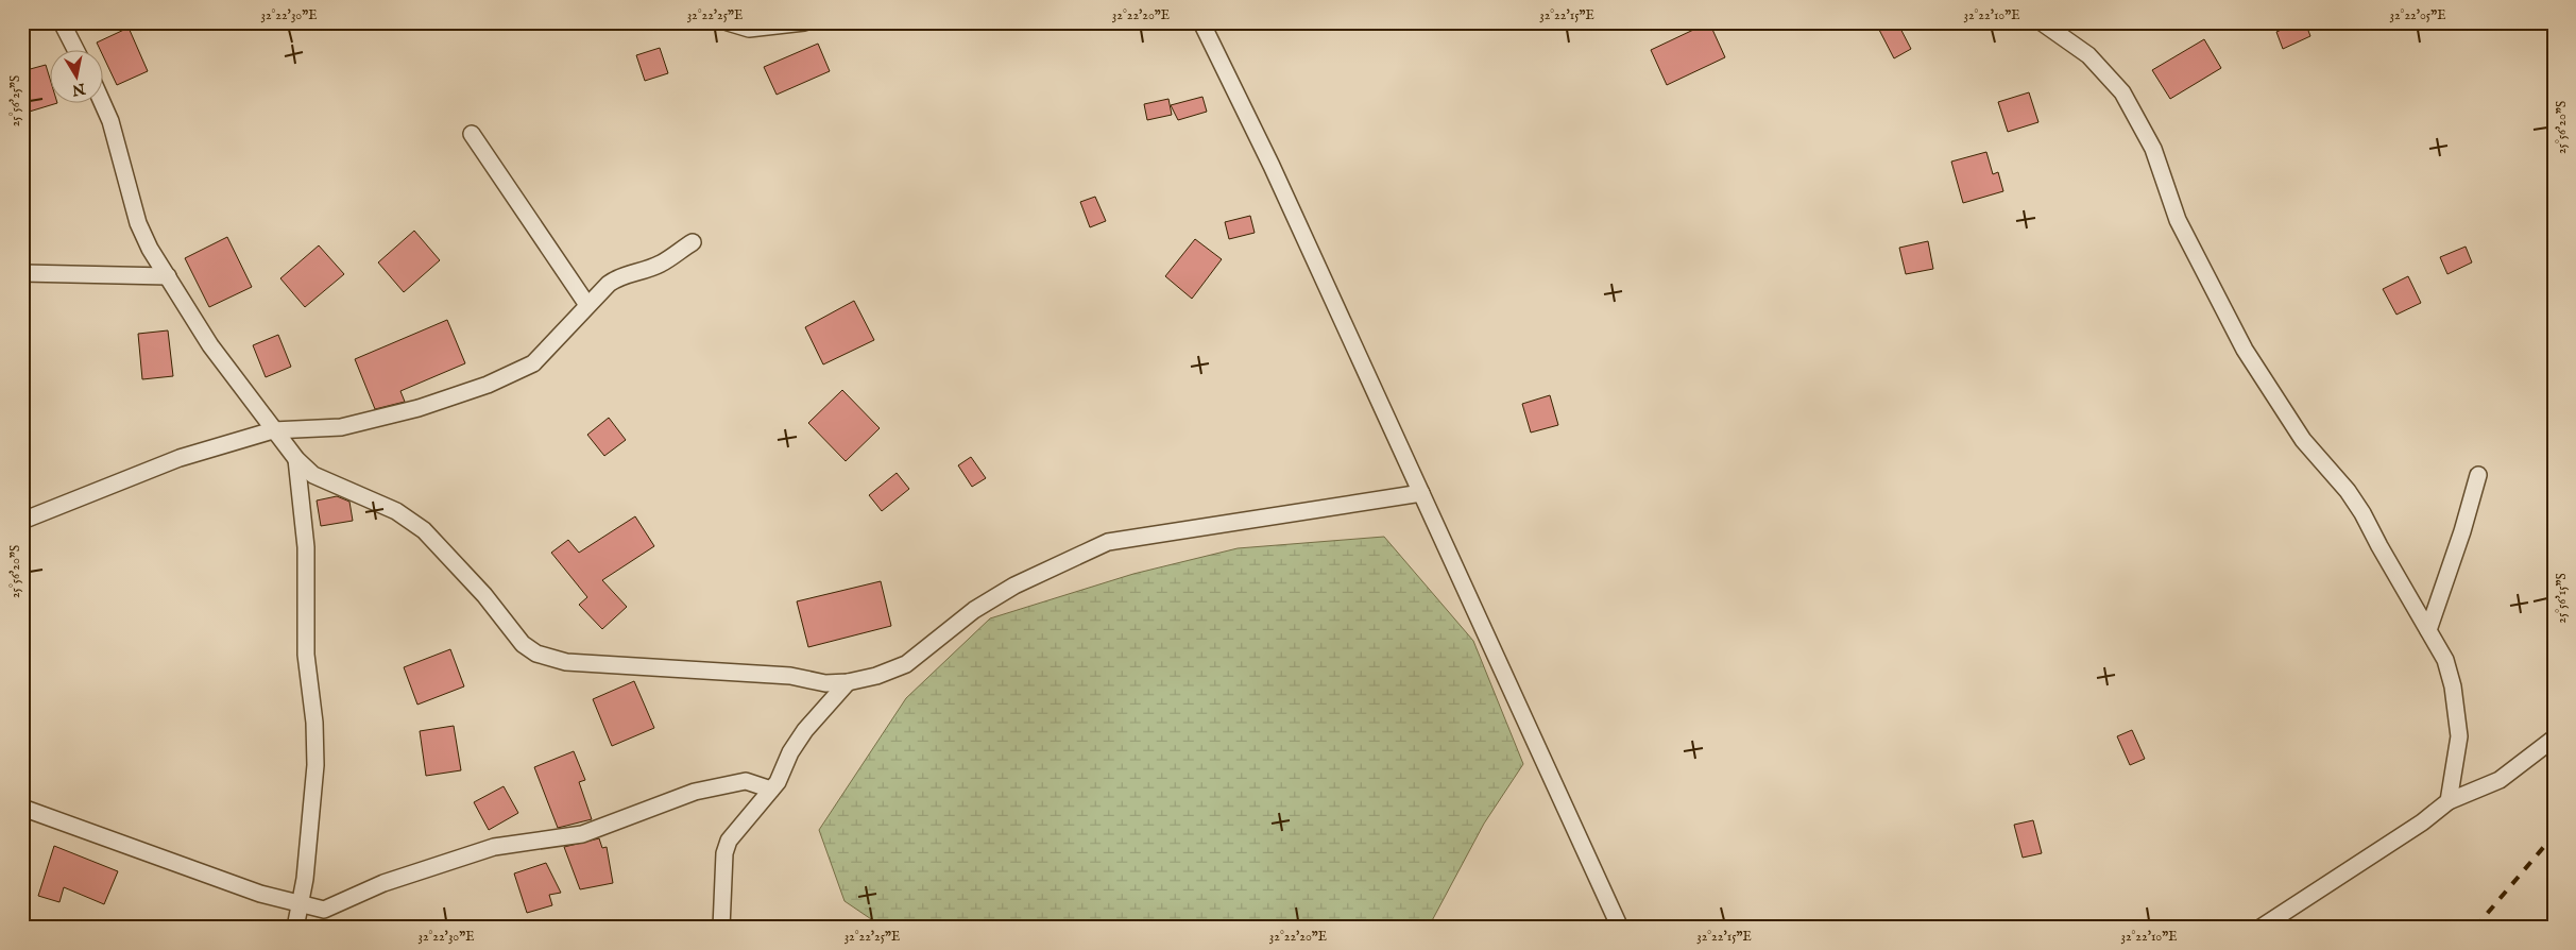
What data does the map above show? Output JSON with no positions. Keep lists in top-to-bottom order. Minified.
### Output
{"north":"bottom","coordinates":["32°22'30\"E","32°22'25\"E","32°22'20\"E","32°22'15\"E","32°22'10\"E","32°22'05\"E","25°56'25\"S","25°56'20\"S","25°56'15\"S"]}
